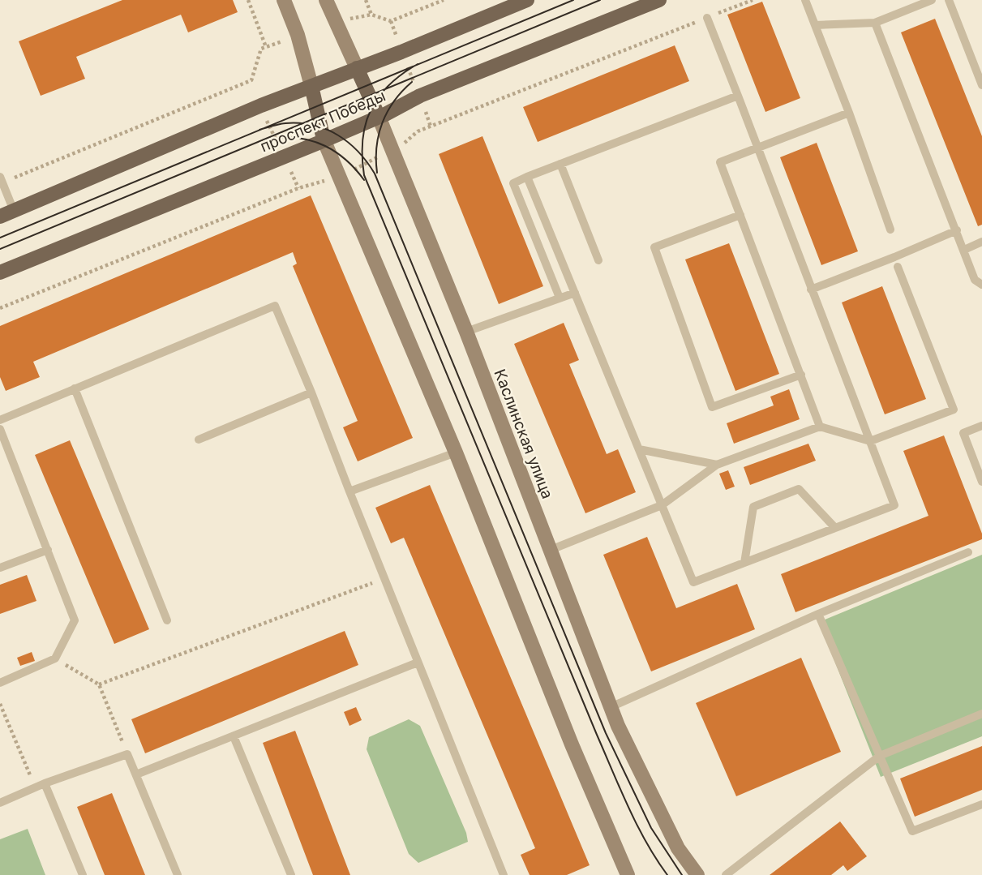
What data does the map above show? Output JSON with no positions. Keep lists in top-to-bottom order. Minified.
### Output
{"streets":{"main road":["проспект Победы","Каслинская улица"]},"crossings":[["проспект Победы","Каслинская улица"]]}
